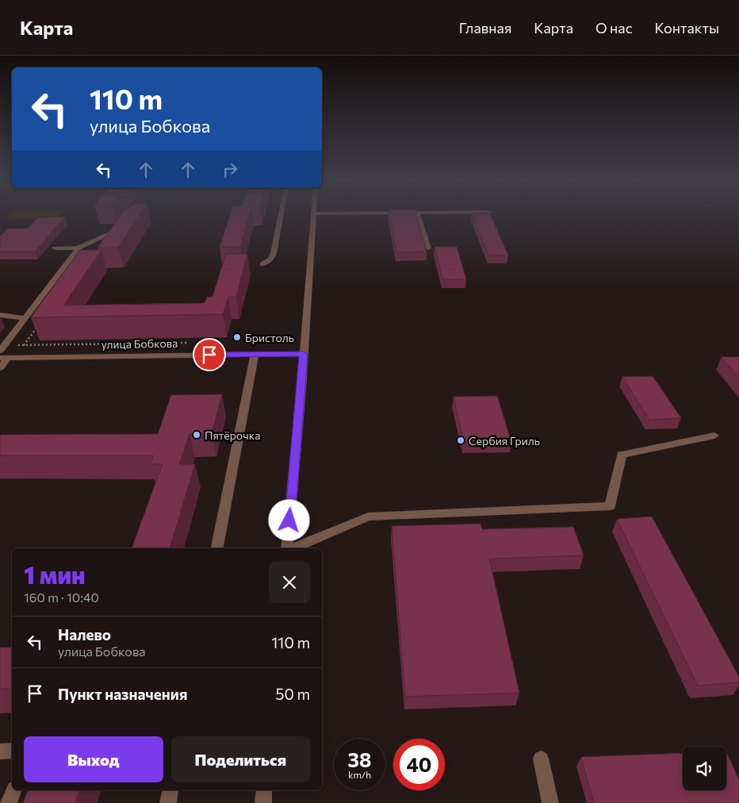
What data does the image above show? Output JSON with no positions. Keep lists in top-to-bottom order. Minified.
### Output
{"streets":{"street":["улица Бобкова"]},"places":["Бристоль","Пятёрочка","Сербия Гриль"],"page":{"header":"Карта","nav":["Главная","Карта","О нас","Контакты"],"turn":["110 m","улица Бобкова"],"heading":["1 мин","160 m · 10:40"],"list":[{"name":"Налево","note":"улица Бобкова","value":"110 m"},{"name":"Пункт назначения","value":"50 m"}],"buttons":["Выход","Поделиться"],"speed":"38 km/h","limit":"40"}}
